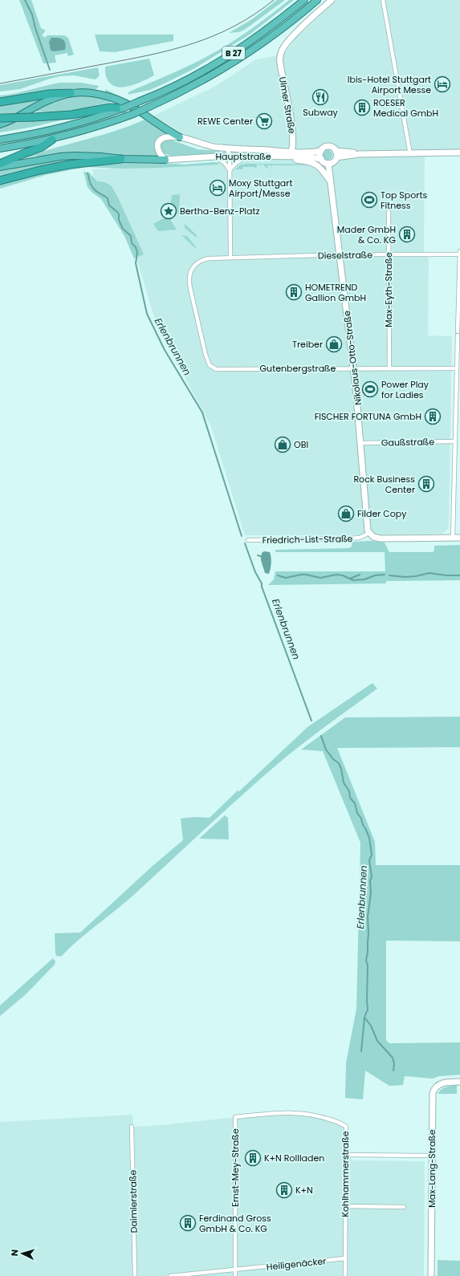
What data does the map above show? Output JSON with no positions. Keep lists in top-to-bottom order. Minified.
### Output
{"streets":{"highway":["B 27"],"main road":["Ulmer Straße","Hauptstraße","Nikolaus-Otto-Straße","Max-Lang-Straße"],"street":["Dieselstraße","Max-Eyth-Straße","Gutenbergstraße","Gaußstraße","Friedrich-List-Straße","Ernst-Mey-Straße","Kohlhammerstraße","Daimlerstraße","Heiligenäcker"]},"crossings":[["Ulmer Straße","Hauptstraße"],["Hauptstraße","Nikolaus-Otto-Straße"],["Dieselstraße","Max-Eyth-Straße"],["Dieselstraße","Nikolaus-Otto-Straße"],["Dieselstraße","Gutenbergstraße"],["Max-Eyth-Straße","Gutenbergstraße"],["Nikolaus-Otto-Straße","Gutenbergstraße"],["Nikolaus-Otto-Straße","Gaußstraße"],["Nikolaus-Otto-Straße","Friedrich-List-Straße"],["Ernst-Mey-Straße","Kohlhammerstraße"],["Ernst-Mey-Straße","Heiligenäcker"],["Kohlhammerstraße","Heiligenäcker"]],"water":["Erlenbrunnen"],"places":{"hotel":["Ibis-Hotel Stuttgart Airport Messe","Moxy Stuttgart Airport/Messe"],"restaurant":["Subway"],"building":["ROESER Medical GmbH","Mader GmbH & Co. KG","HOMETREND Gallion GmbH","FISCHER FORTUNA GmbH","Rock Business Center","K+N Rollladen","K+N","Ferdinand Gross GmbH & Co. KG"],"supermarket":["REWE Center"],"sports":["Top Sports Fitness","Power Play for Ladies"],"place":["Bertha-Benz-Platz"],"shop":["Treiber","OBI","Filder Copy"]},"north":"left"}
